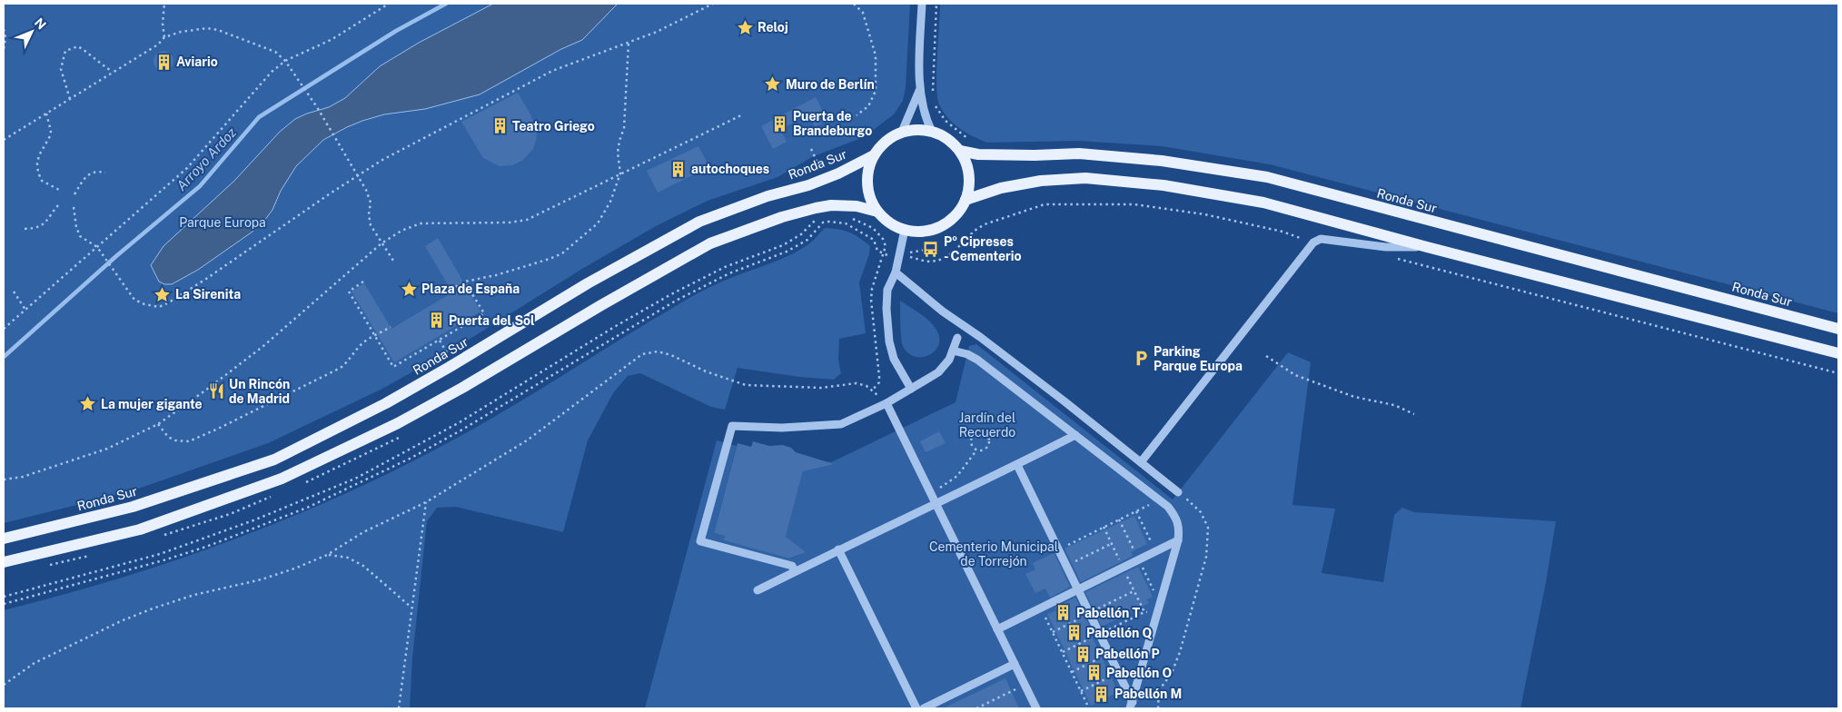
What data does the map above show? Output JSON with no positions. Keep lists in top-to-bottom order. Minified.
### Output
{"streets":{"main road":["Ronda Sur"]},"water":["Arroyo Ardoz"],"parks":["Parque Europa","Jardín del Recuerdo","Cementerio Municipal de Torrejón"],"places":{"place":["Reloj","Muro de Berlín","Plaza de España","La Sirenita","La mujer gigante"],"building":["Aviario","Puerta de Brandeburgo","Teatro Griego","autochoques","Puerta del Sol","Pabellón T","Pabellón Q","Pabellón P","Pabellón O","Pabellón M"],"bus stop":["Pº Cipreses - Cementerio"],"parking":["Parking Parque Europa"],"restaurant":["Un Rincón de Madrid"]},"north":"top right"}
